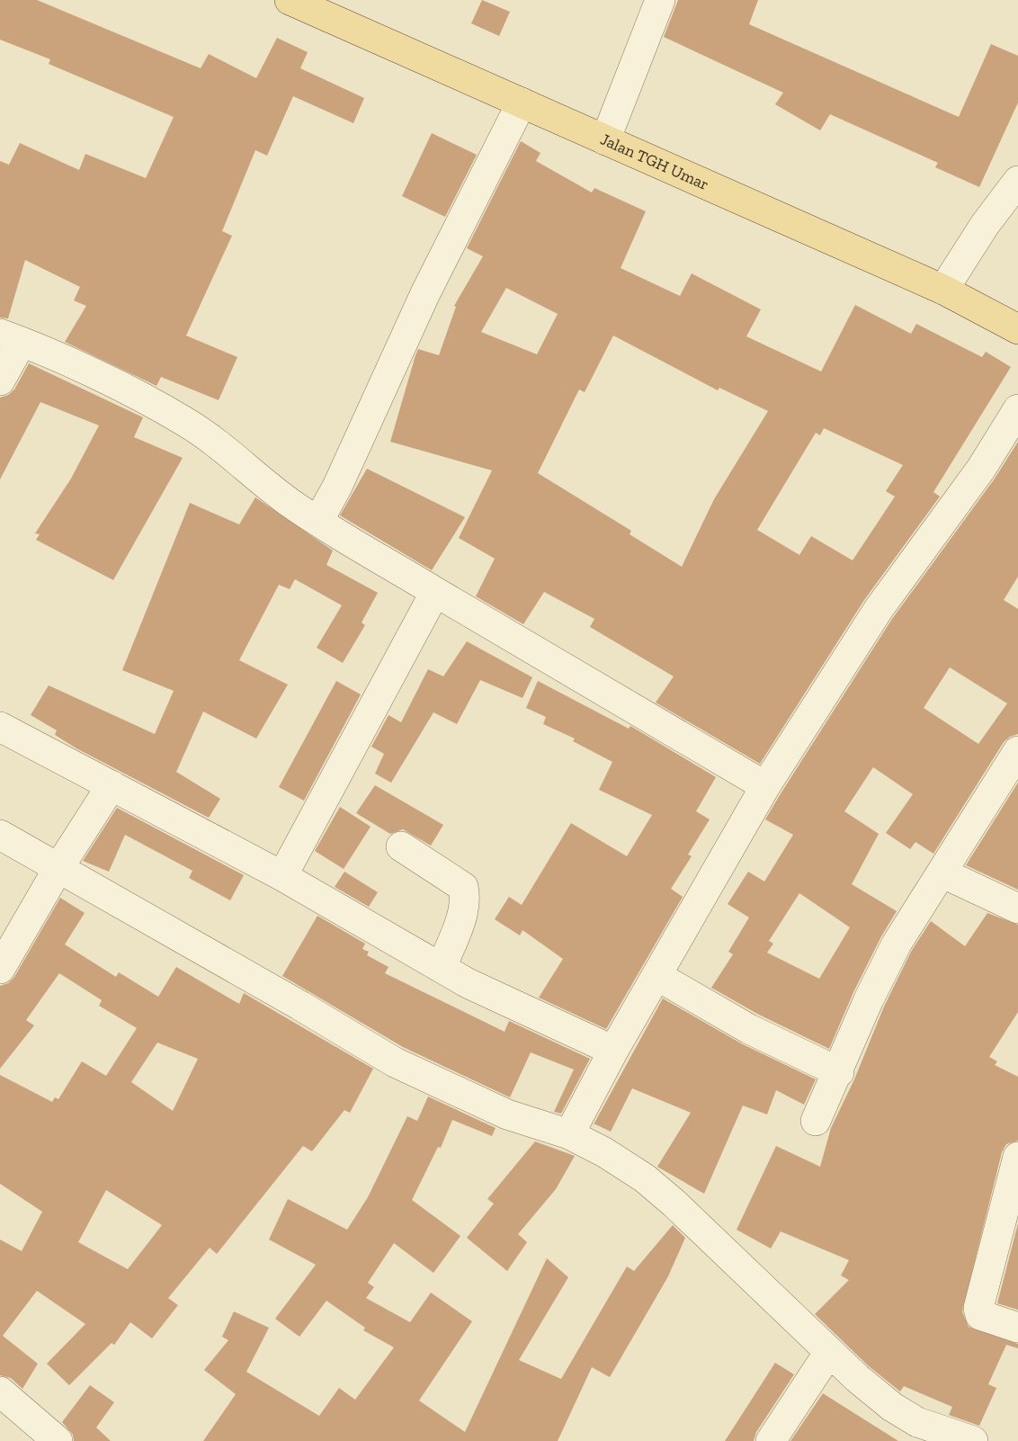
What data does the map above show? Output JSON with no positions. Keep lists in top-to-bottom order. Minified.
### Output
{"streets":{"main road":["Jalan TGH Umar"]}}
